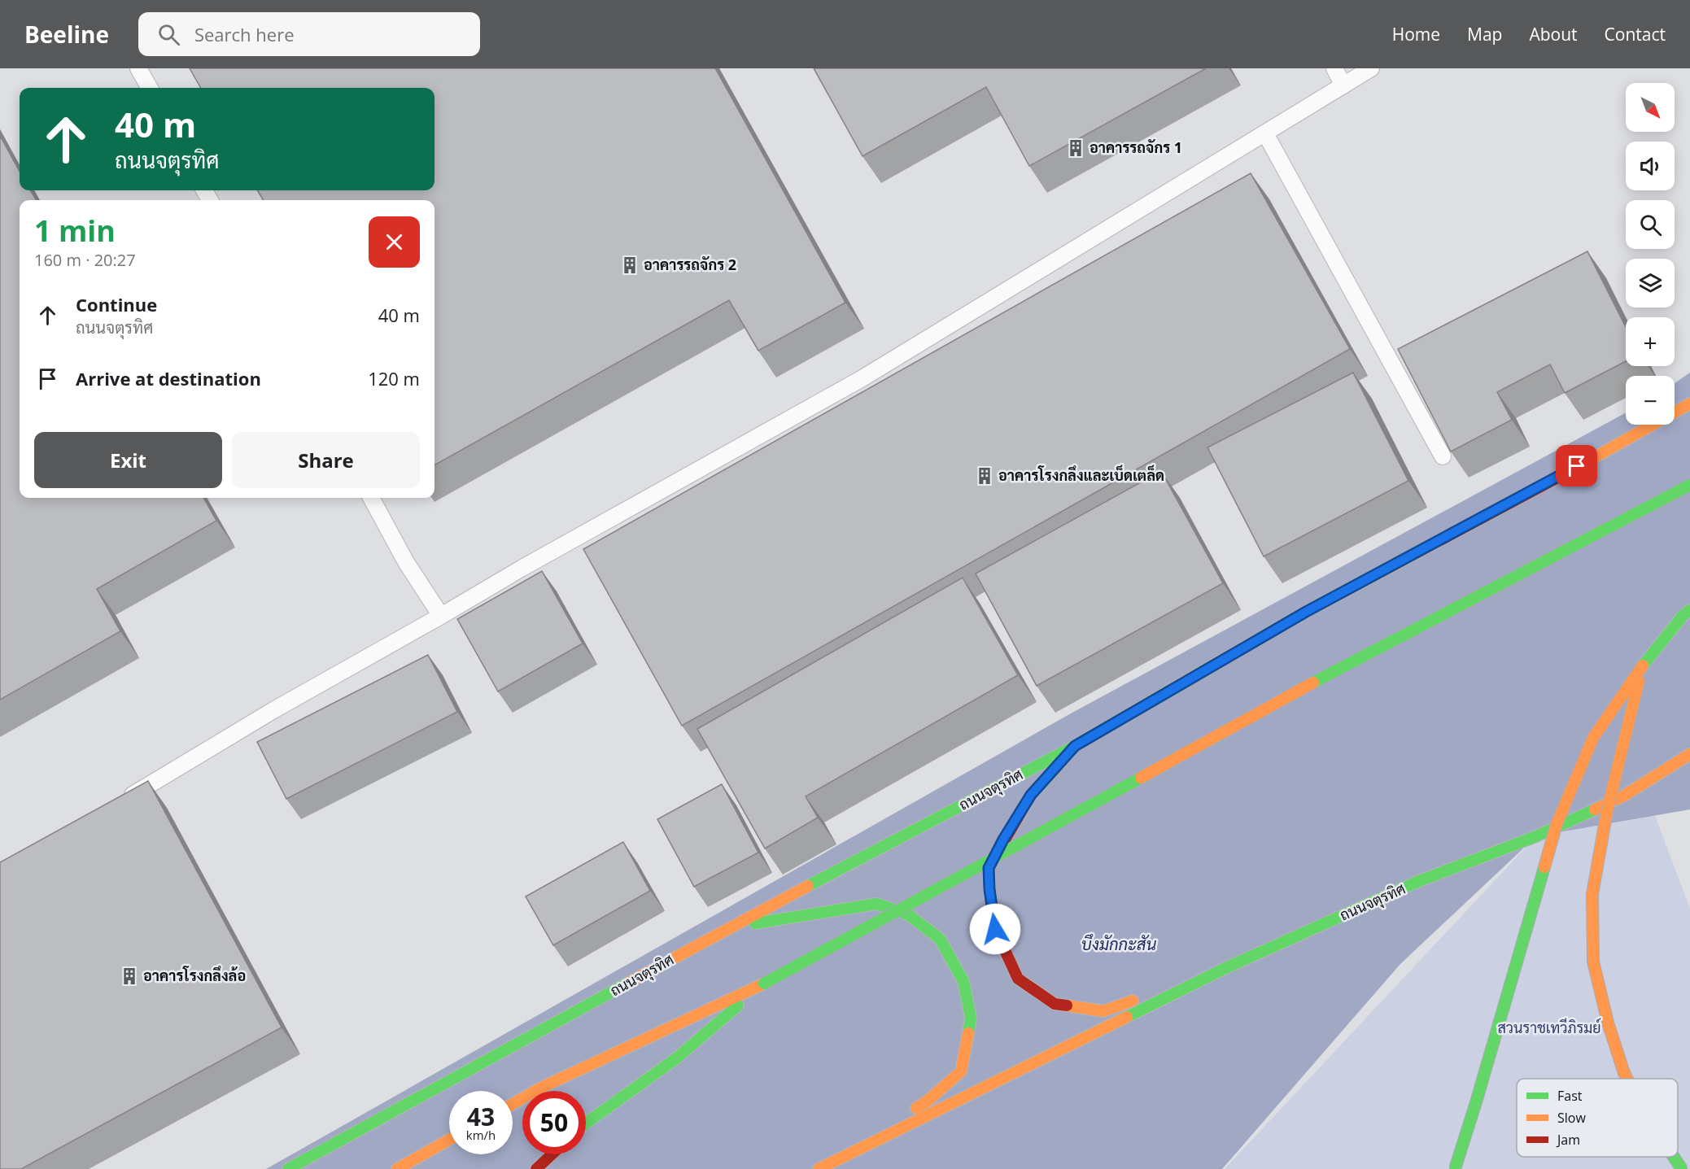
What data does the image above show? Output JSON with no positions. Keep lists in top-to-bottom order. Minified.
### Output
{"streets":{"main road":["ถนนจตุรทิศ"]},"water":["บึงมักกะสัน"],"parks":["สวนราชเทวีภิรมย์"],"places":{"building":["อาคารรถจักร 1","อาคารรถจักร 2","อาคารโรงกลึงและเบ็ดเตล็ด","อาคารโรงกลึงล้อ"]},"legend":["Fast","Slow","Jam"],"north":"bottom right","page":{"header":"Beeline","search":"Search here","nav":["Home","Map","About","Contact"],"map_buttons":["+","−"],"turn":["40 m","ถนนจตุรทิศ"],"heading":["1 min","160 m · 20:27"],"list":[{"name":"Continue","note":"ถนนจตุรทิศ","value":"40 m"},{"name":"Arrive at destination","value":"120 m"}],"buttons":["Exit","Share"],"speed":"43 km/h","limit":"50"}}
